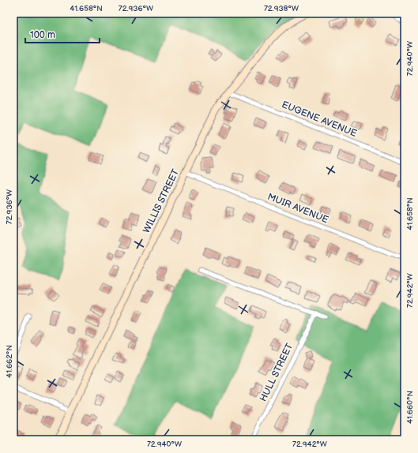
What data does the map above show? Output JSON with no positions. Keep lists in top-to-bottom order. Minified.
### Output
{"streets":{"main road":["WILLIS STREET"],"street":["EUGENE AVENUE","MUIR AVENUE","HULL STREET"]},"crossings":[["EUGENE AVENUE","WILLIS STREET"],["WILLIS STREET","MUIR AVENUE"]],"scale_bar":"100 m","coordinates":["41.658°N","72.936°W","72.938°W","72.940°W","72.942°W","41.662°N","41.660°N"]}
